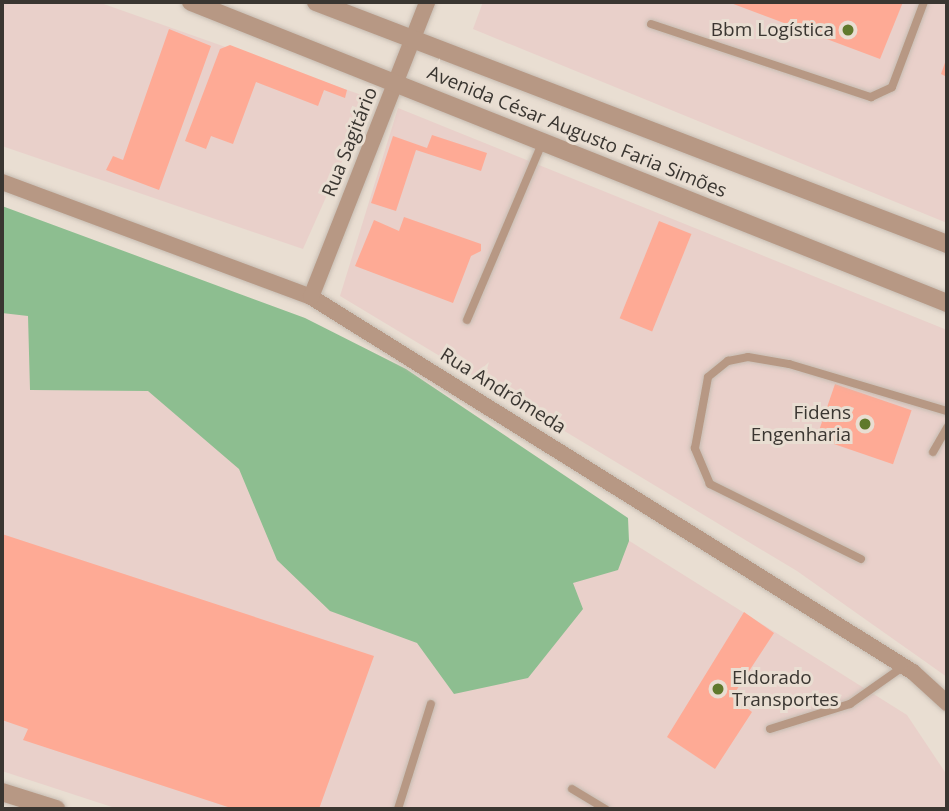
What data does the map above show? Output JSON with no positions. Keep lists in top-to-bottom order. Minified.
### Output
{"streets":{"street":["Avenida César Augusto Faria Simões","Rua Sagitário","Rua Andrômeda"]},"crossings":[["Avenida César Augusto Faria Simões","Rua Sagitário"],["Rua Sagitário","Rua Andrômeda"]],"places":["Bbm Logística","Fidens Engenharia","Eldorado Transportes"]}
